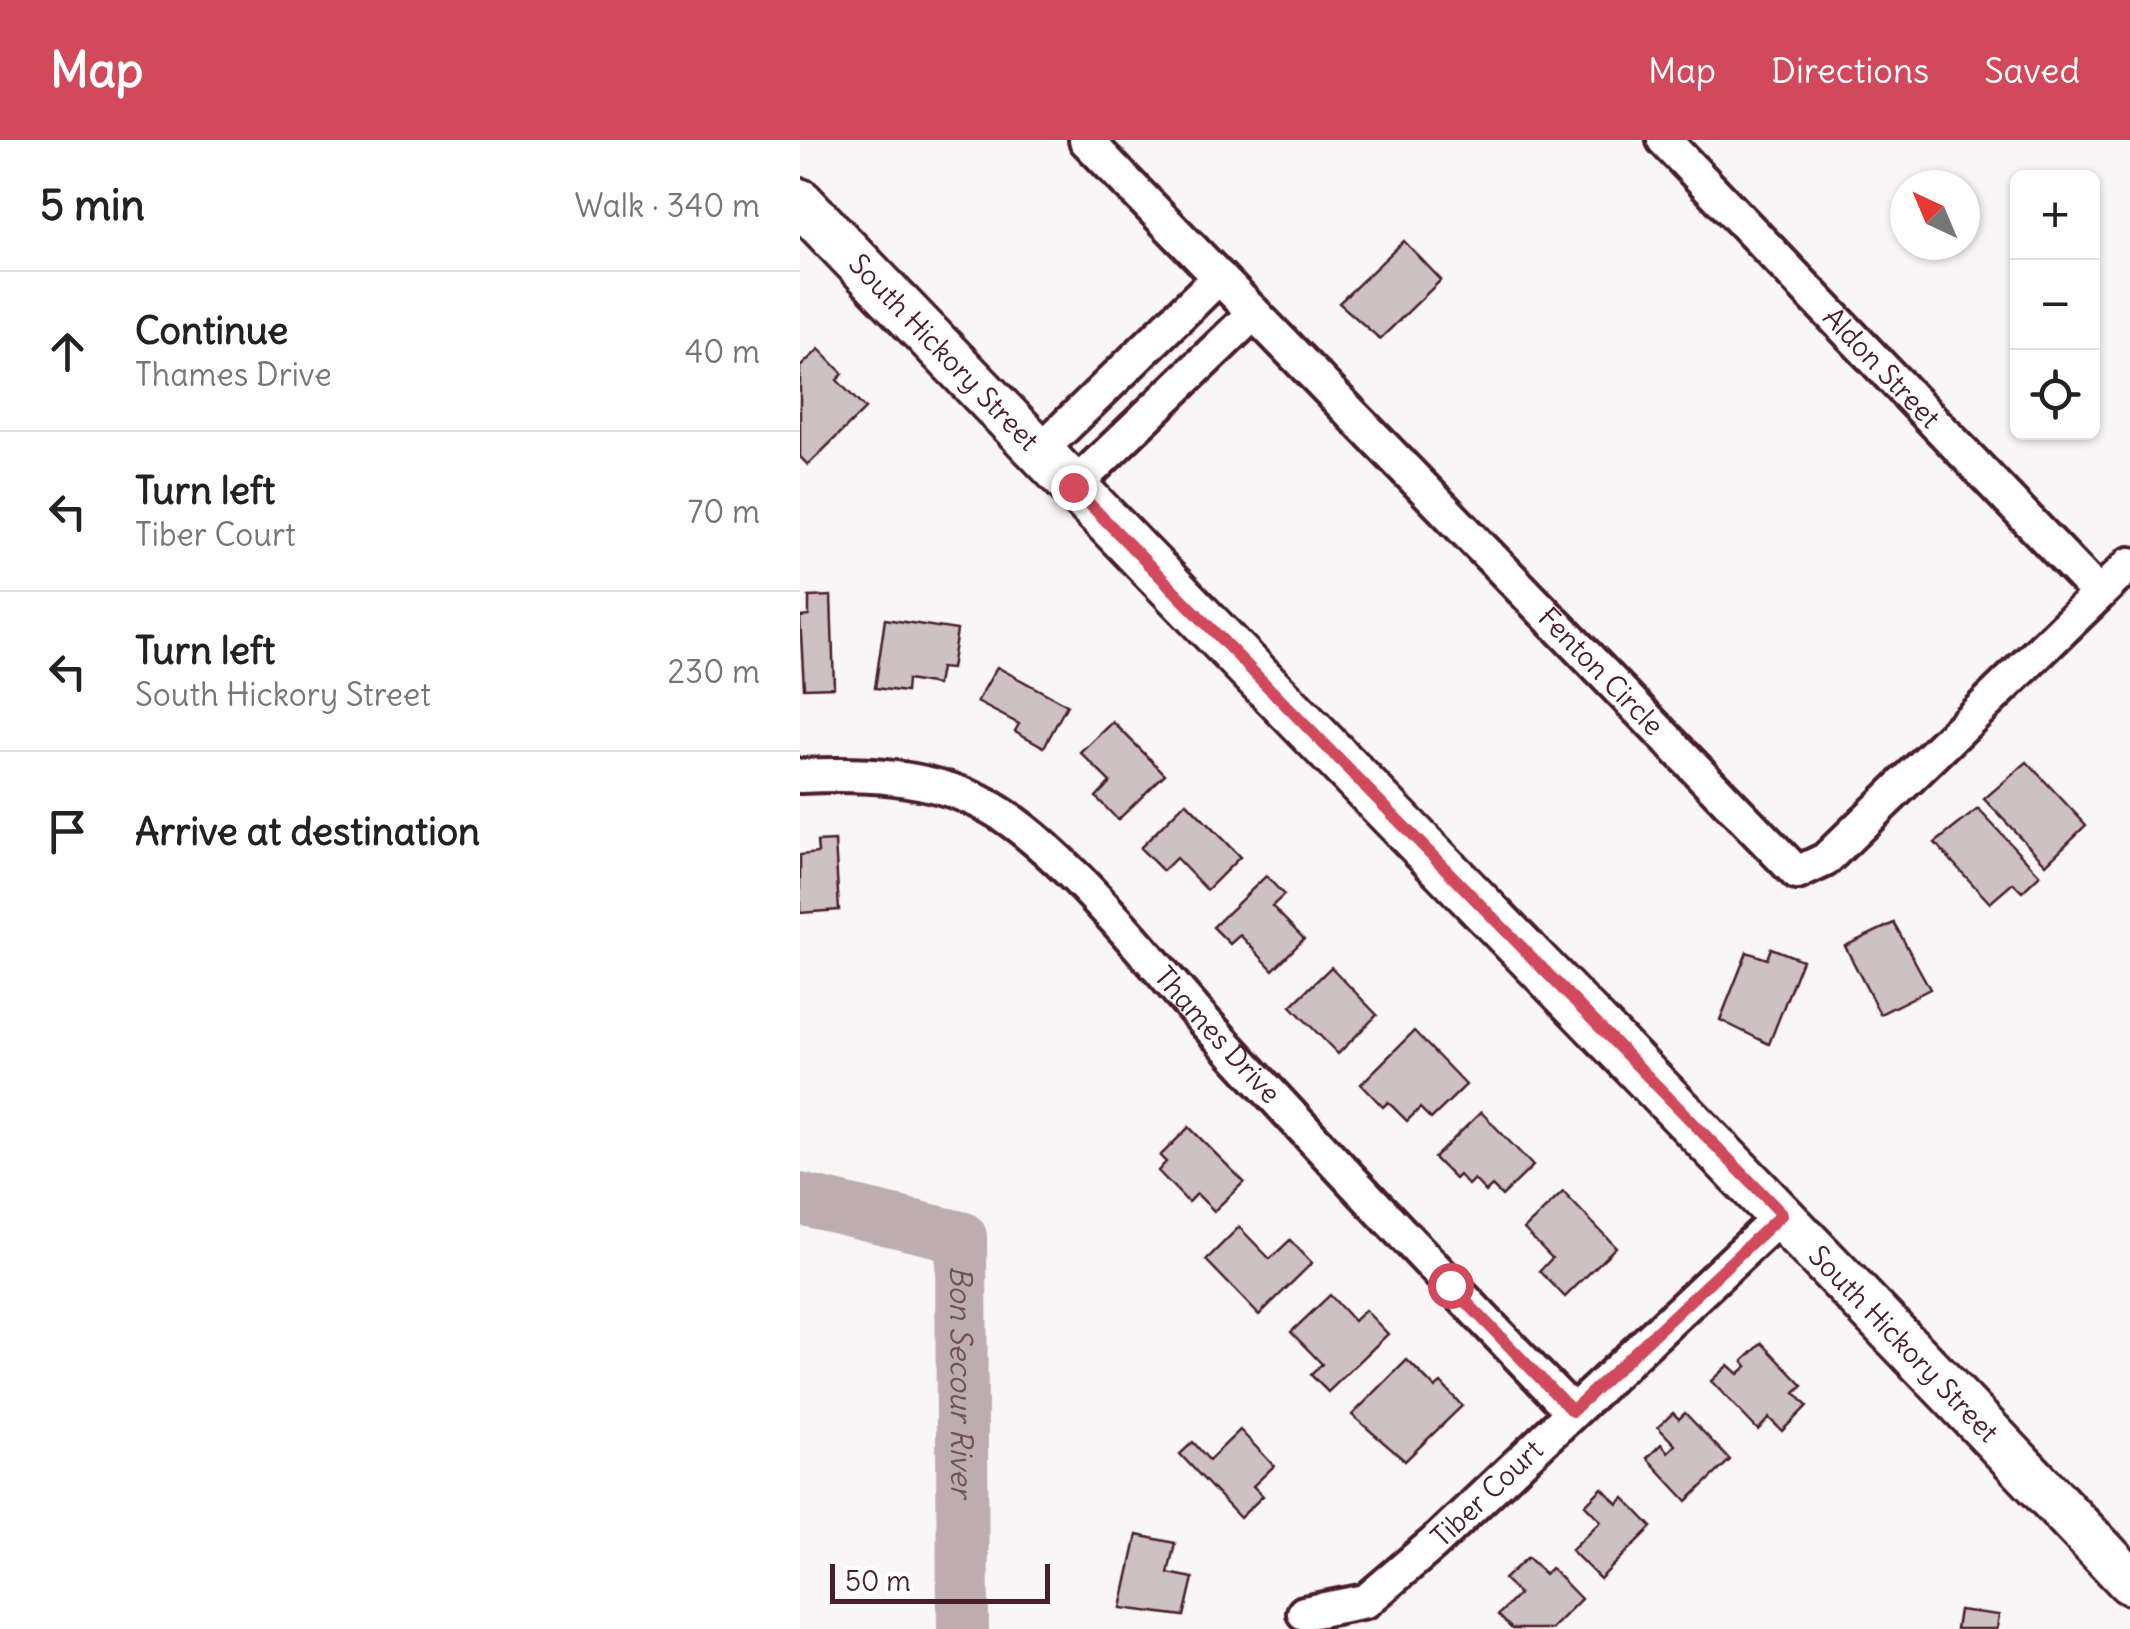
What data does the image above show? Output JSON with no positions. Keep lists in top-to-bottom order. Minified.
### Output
{"streets":{"street":["South Hickory Street","Aldon Street","Fenton Circle","Thames Drive","Tiber Court"]},"crossings":[["South Hickory Street","Tiber Court"],["Aldon Street","Fenton Circle"],["Thames Drive","Tiber Court"]],"water":["Bon Secour River"],"scale_bar":"50 m","north":"top left","page":{"header":"Map","nav":["Map","Directions","Saved"],"heading":["5 min","Walk · 340 m"],"map_buttons":["+","−"],"list":[["Continue","Thames Drive","40 m"],["Turn left","Tiber Court","70 m"],["Turn left","South Hickory Street","230 m"],"Arrive at destination"],"scale":"50 m"}}
